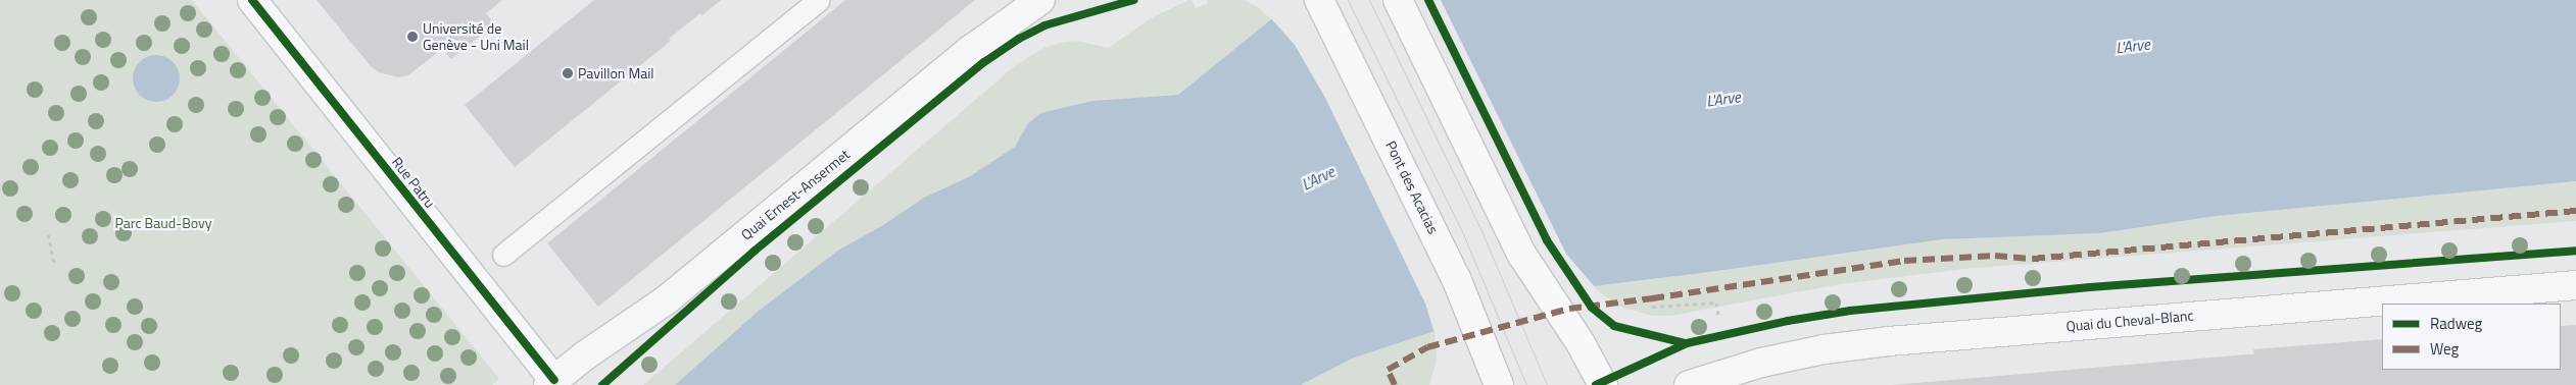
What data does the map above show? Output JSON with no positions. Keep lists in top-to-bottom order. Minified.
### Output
{"streets":{"main road":["Pont des Acacias"],"street":["Rue Patru","Quai Ernest-Ansermet","Quai du Cheval-Blanc"]},"crossings":[["Rue Patru","Quai Ernest-Ansermet"]],"water":["L'Arve"],"parks":["Parc Baud-Bovy"],"places":["Université de Genève - Uni Mail","Pavillon Mail"],"legend":["Radweg","Weg"]}
